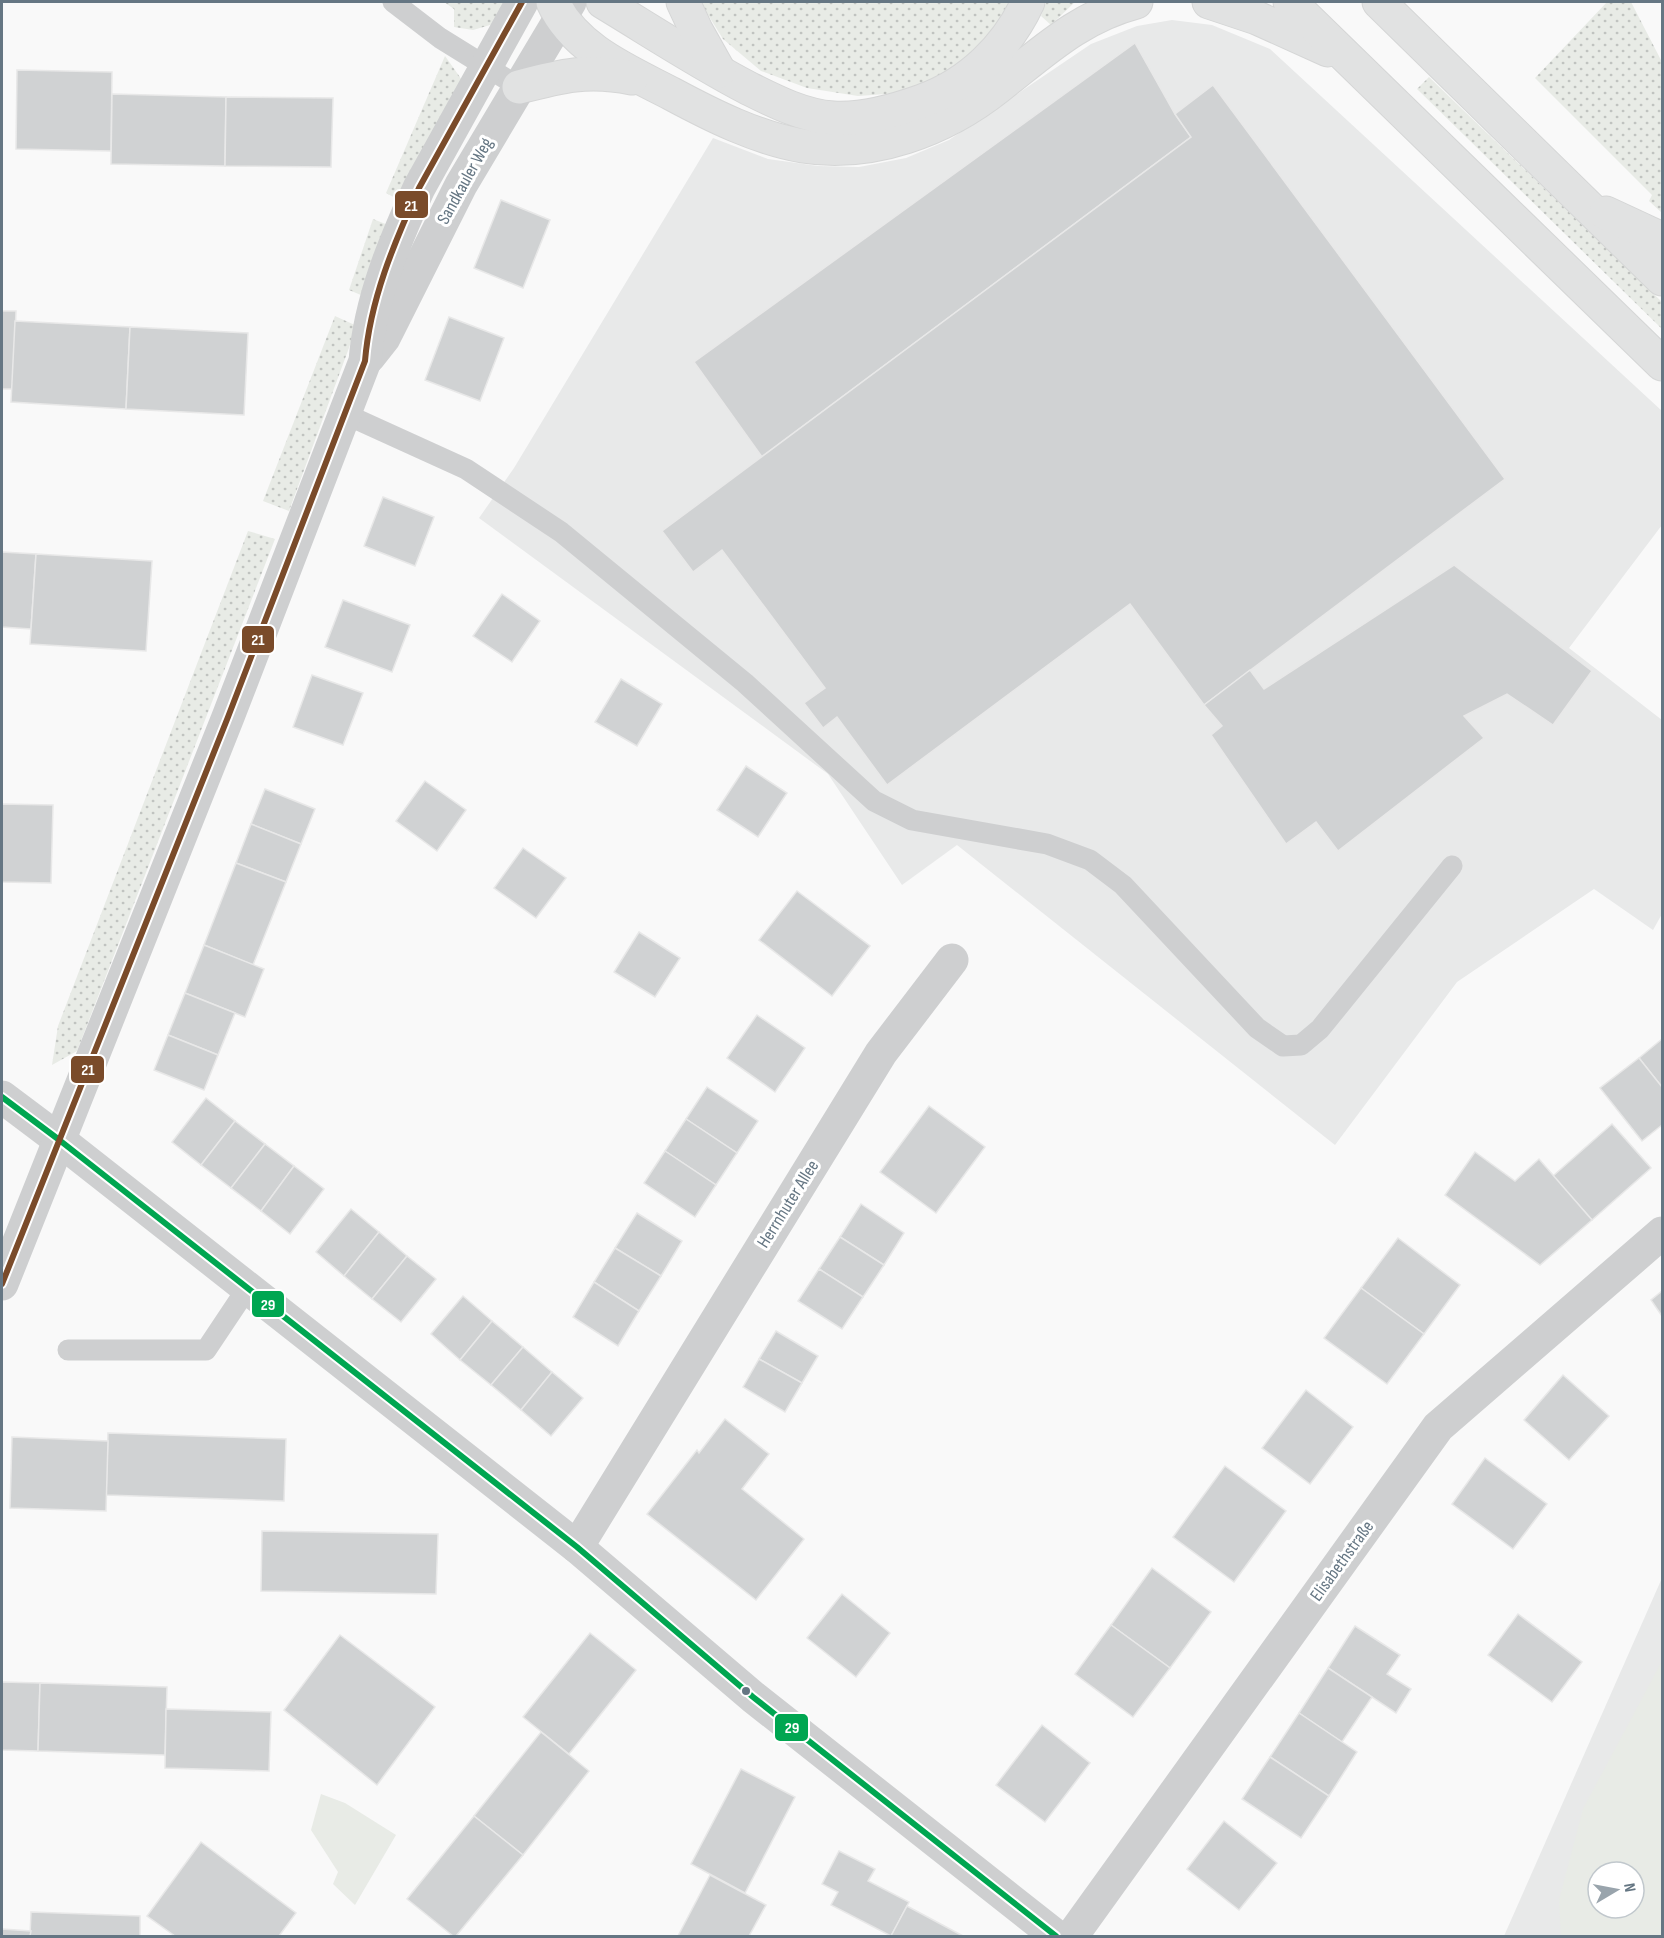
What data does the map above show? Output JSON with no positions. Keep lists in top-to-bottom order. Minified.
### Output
{"streets":{"street":["Sandkauler Weg","Herrnhuter Allee","Elisabethstraße"]},"lines":["transit line 21","transit line 29"],"north":"right"}
